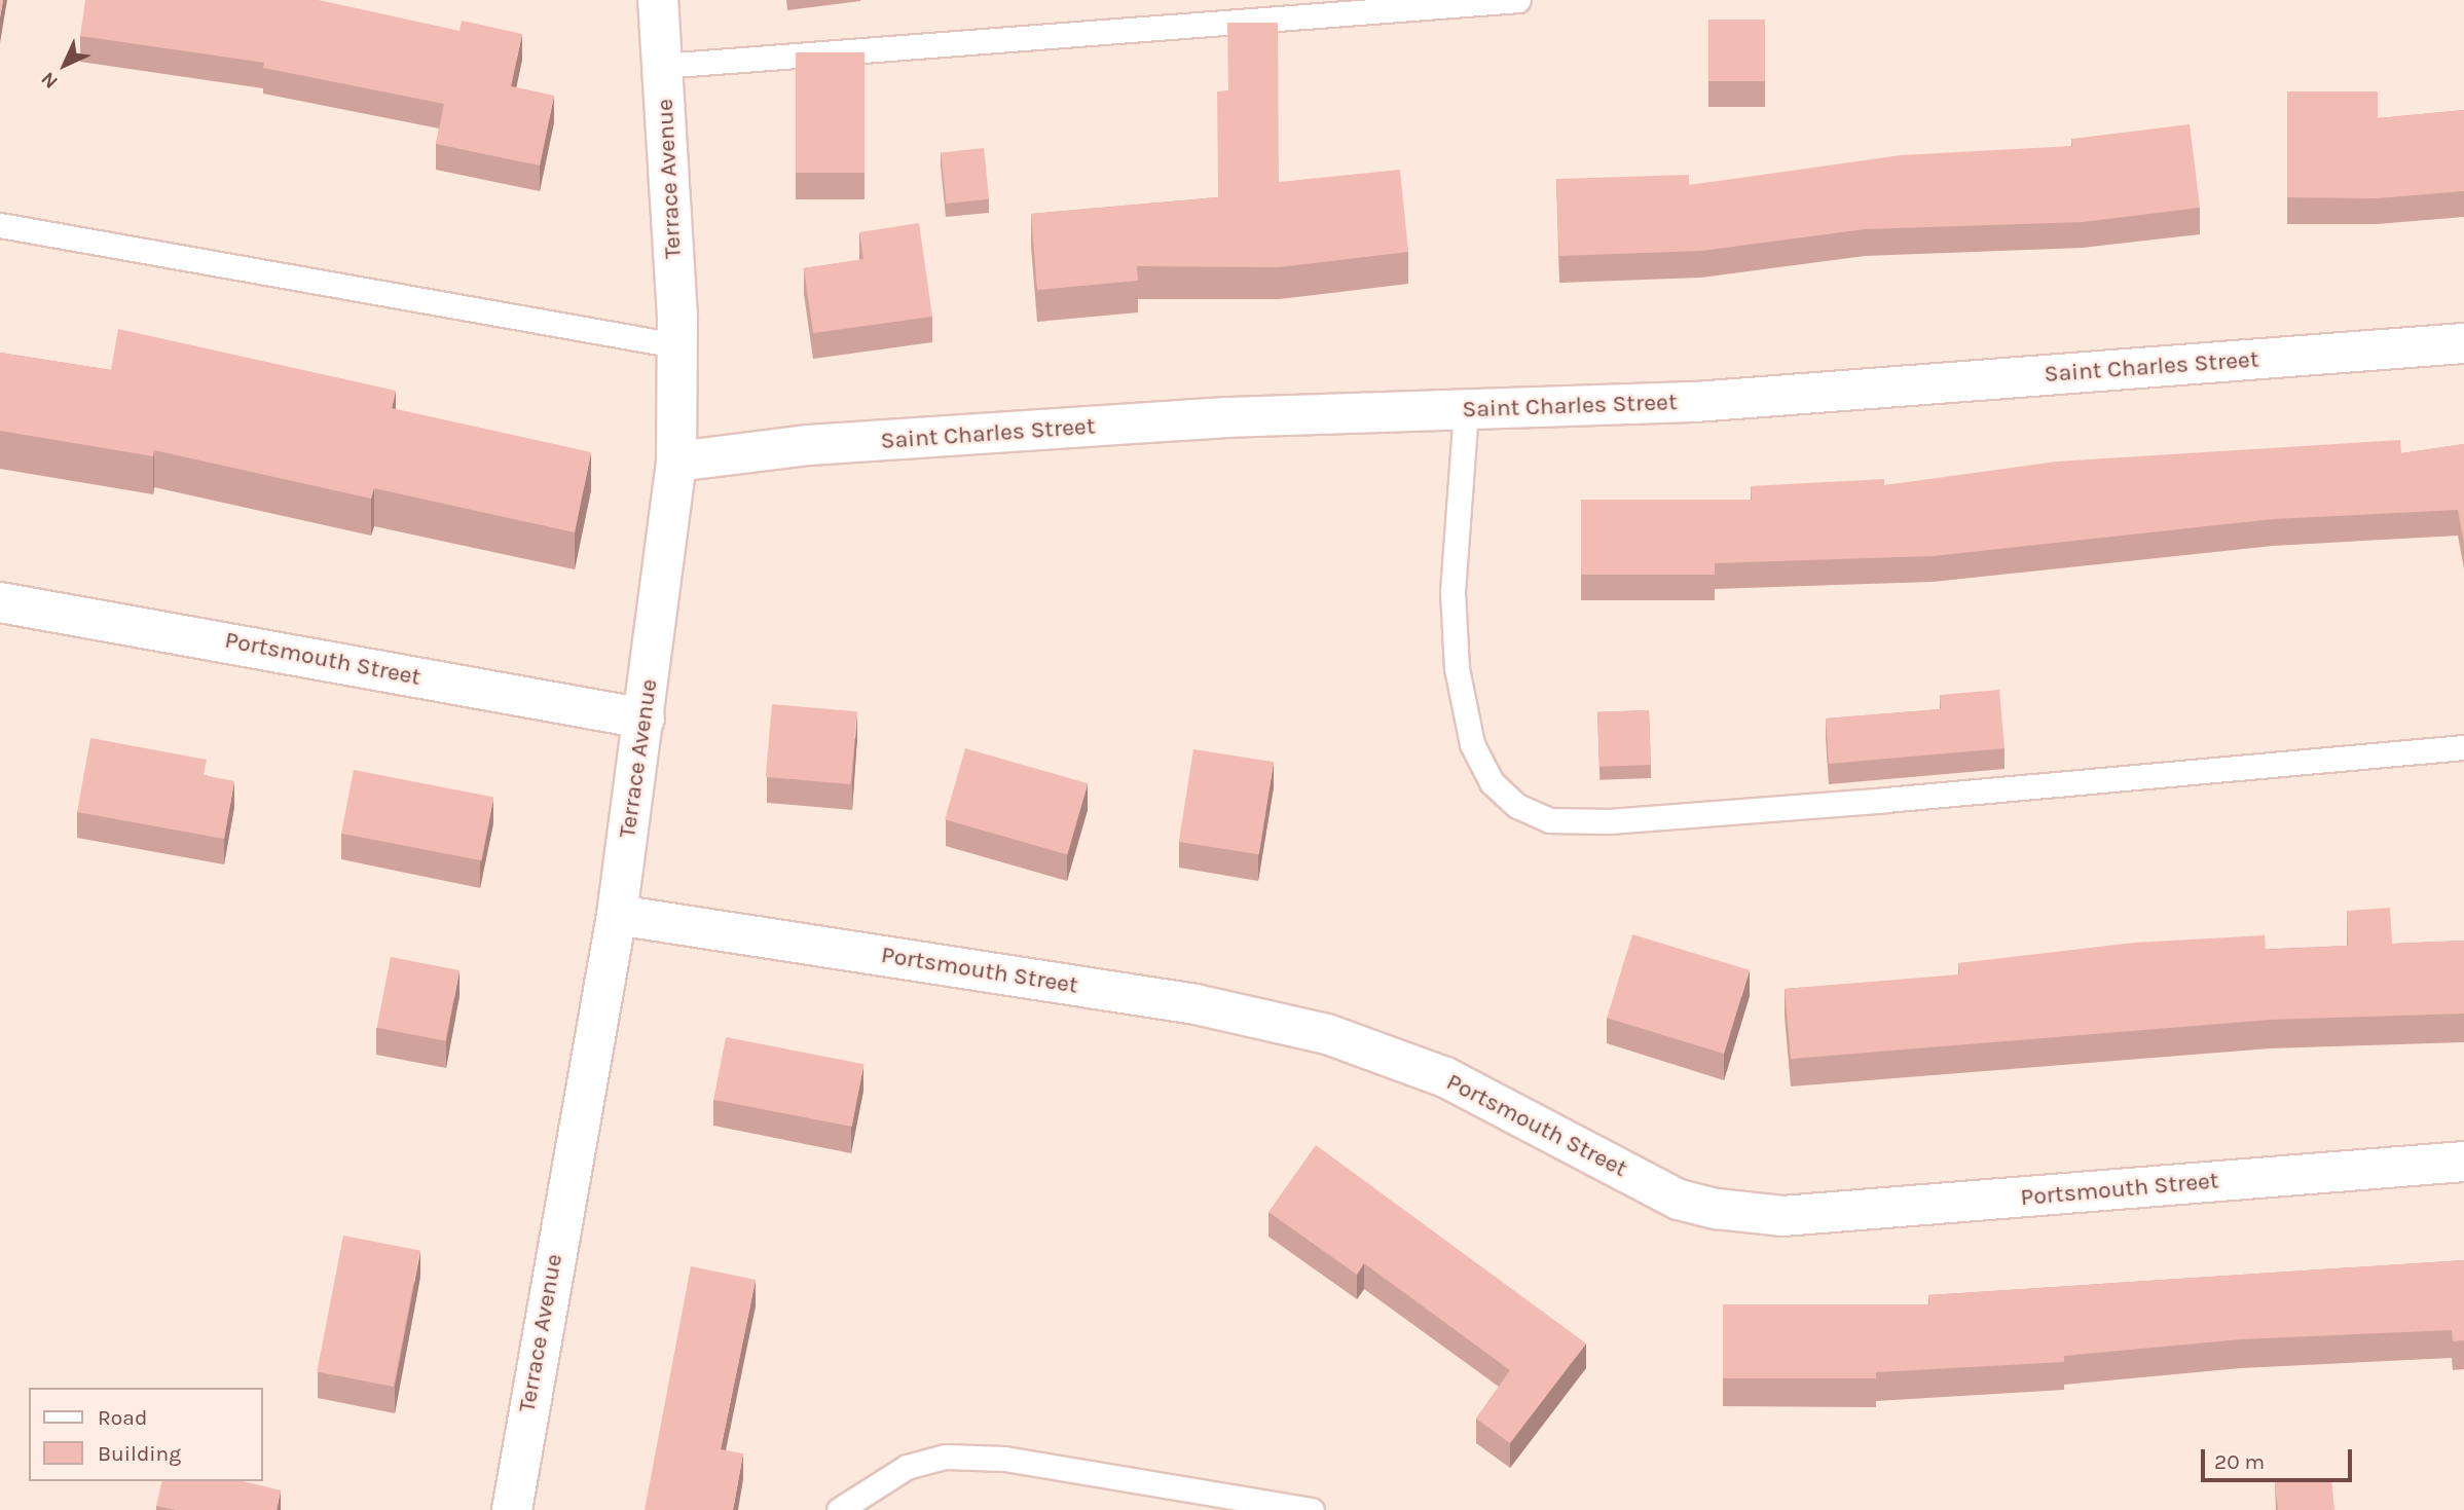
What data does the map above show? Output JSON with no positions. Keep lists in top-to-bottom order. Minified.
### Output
{"streets":{"street":["Terrace Avenue","Saint Charles Street","Portsmouth Street"]},"crossings":[["Terrace Avenue","Saint Charles Street"],["Terrace Avenue","Portsmouth Street"]],"legend":["Road","Building"],"scale_bar":"20 m","north":"bottom left"}
